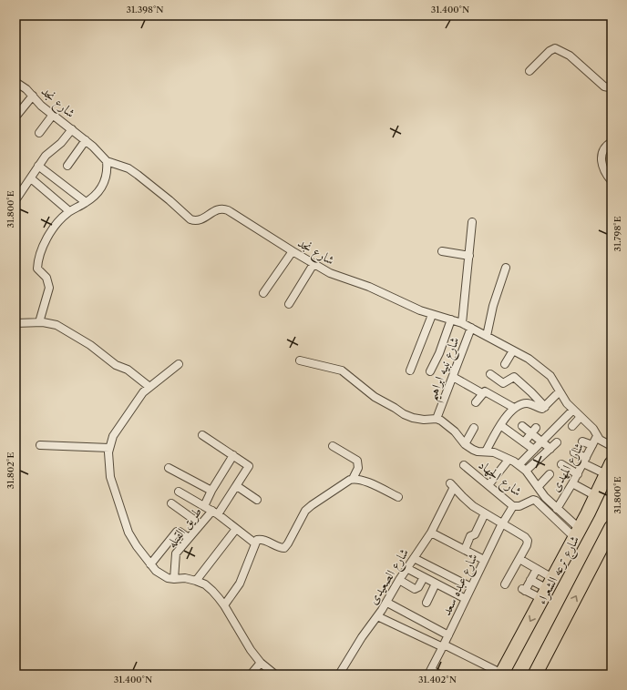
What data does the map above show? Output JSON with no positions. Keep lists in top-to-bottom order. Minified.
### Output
{"streets":{"highway":["شارع ترعه الشعراء"],"street":["شارع نجد","شارع نبيه ابراهيم","شارع المهدى","شارع الجهاد","طريق القبله","شارع الصعيدى","شارع عبده سعد"]},"crossings":[["شارع نجد","شارع نبيه ابراهيم"],["شارع نجد","شارع المهدى"],["شارع الجهاد","شارع ترعه الشعراء"],["شارع الجهاد","شارع عبده سعد"]],"coordinates":["31.398°N","31.400°N","31.800°E","31.798°E","31.802°E","31.402°N"]}
